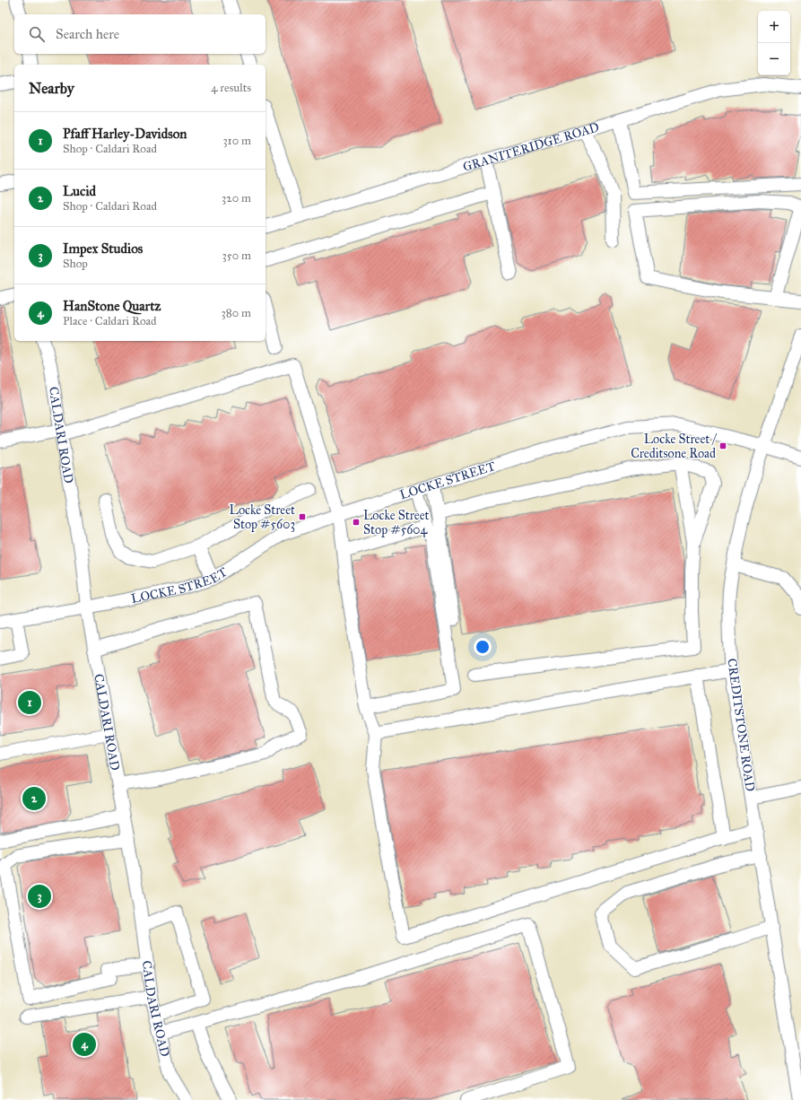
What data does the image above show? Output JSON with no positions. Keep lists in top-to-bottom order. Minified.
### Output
{"streets":{"street":["GRANITERIDGE ROAD","CALDARI ROAD","LOCKE STREET","CREDITSTONE ROAD"]},"crossings":[["CALDARI ROAD","LOCKE STREET"],["LOCKE STREET","CREDITSTONE ROAD"]],"places":{"transit":["Locke Street / Creditsone Road","Locke Street Stop #5603","Locke Street Stop #5604"]},"page":{"map_buttons":["+","−"],"search":"Search here","heading":["Nearby","4 results"],"list":[{"mark":"1","name":"Pfaff Harley-Davidson","note":"Shop · Caldari Road","value":"310 m"},{"mark":"2","name":"Lucid","note":"Shop · Caldari Road","value":"320 m"},{"mark":"3","name":"Impex Studios","note":"Shop","value":"350 m"},{"mark":"4","name":"HanStone Quartz","note":"Place · Caldari Road","value":"380 m"}],"pins":["1","2","3","4"]}}
